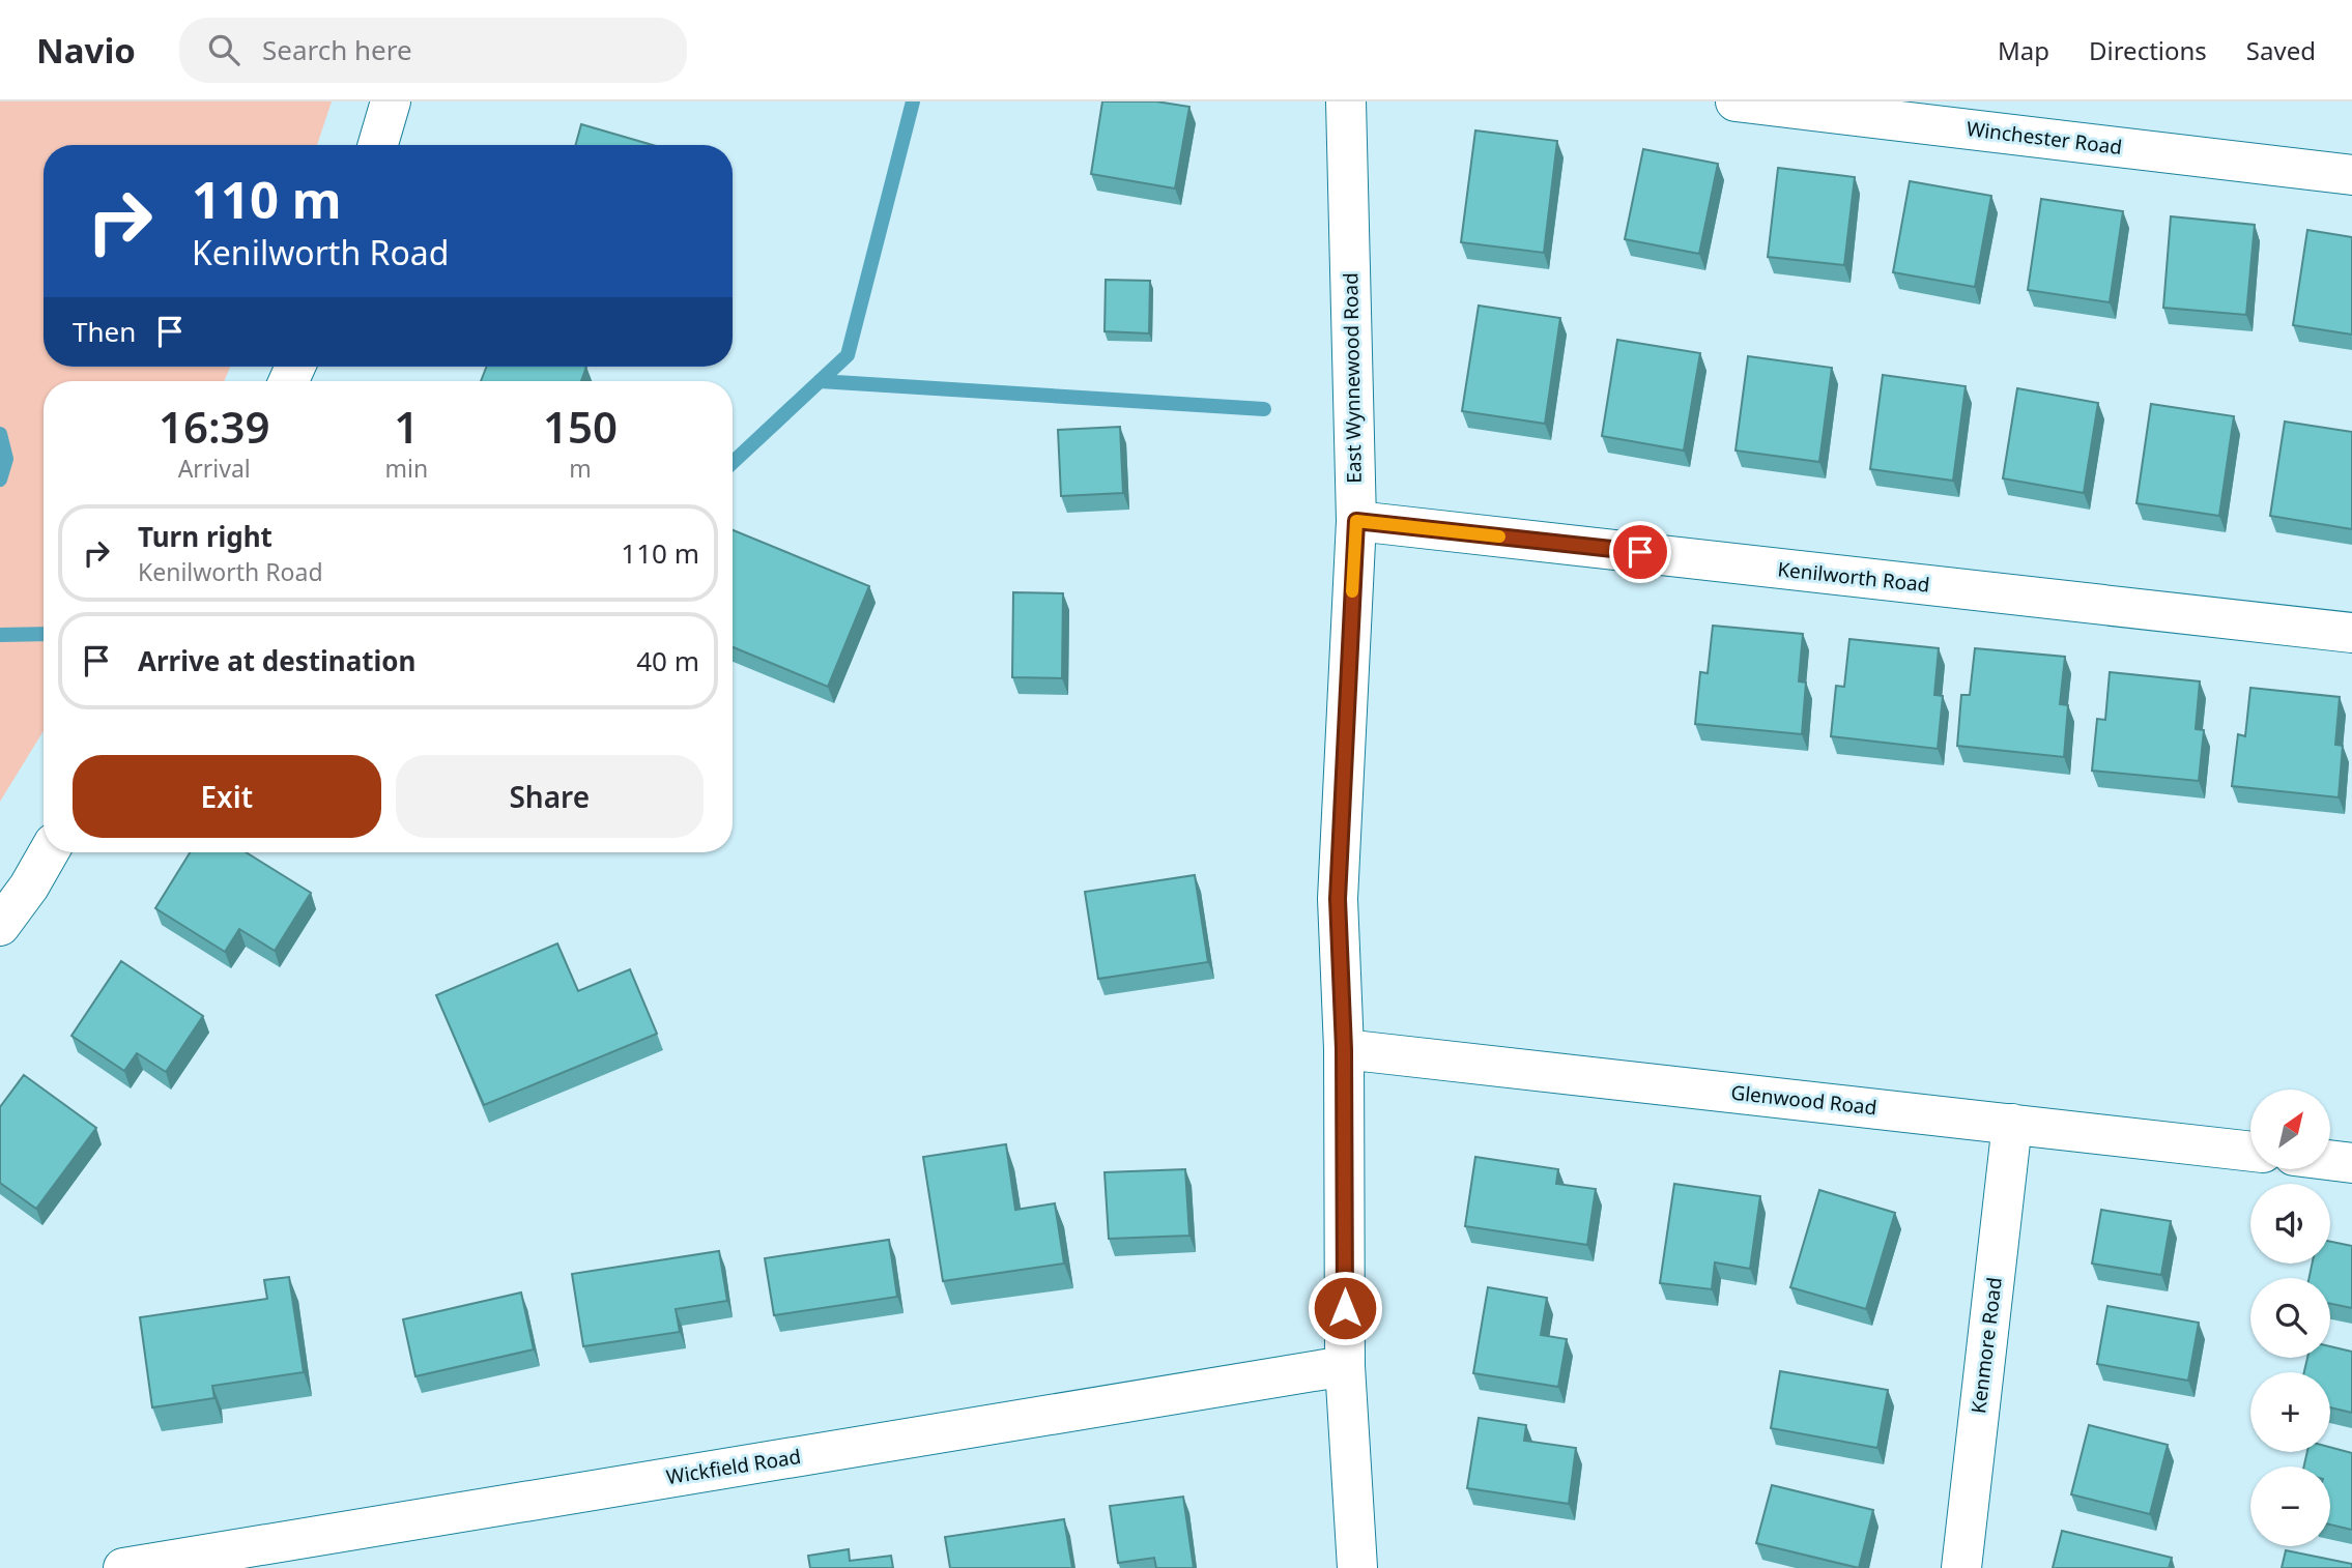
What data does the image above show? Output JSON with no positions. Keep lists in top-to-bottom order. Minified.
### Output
{"streets":{"street":["Winchester Road","East Wynnewood Road","Kenilworth Road","Glenwood Road","Kenmore Road","Wickfield Road"]},"crossings":[["East Wynnewood Road","Kenilworth Road"],["East Wynnewood Road","Glenwood Road"],["East Wynnewood Road","Wickfield Road"],["Glenwood Road","Kenmore Road"]],"north":"top right","page":{"header":"Navio","search":"Search here","nav":["Map","Directions","Saved"],"turn":["110 m","Kenilworth Road"],"then":"Then","eta":["16:39","Arrival","1","min","150","m"],"list":[{"name":"Turn right","note":"Kenilworth Road","value":"110 m"},{"name":"Arrive at destination","value":"40 m"}],"buttons":["Exit","Share"],"map_buttons":["+","−"]}}
